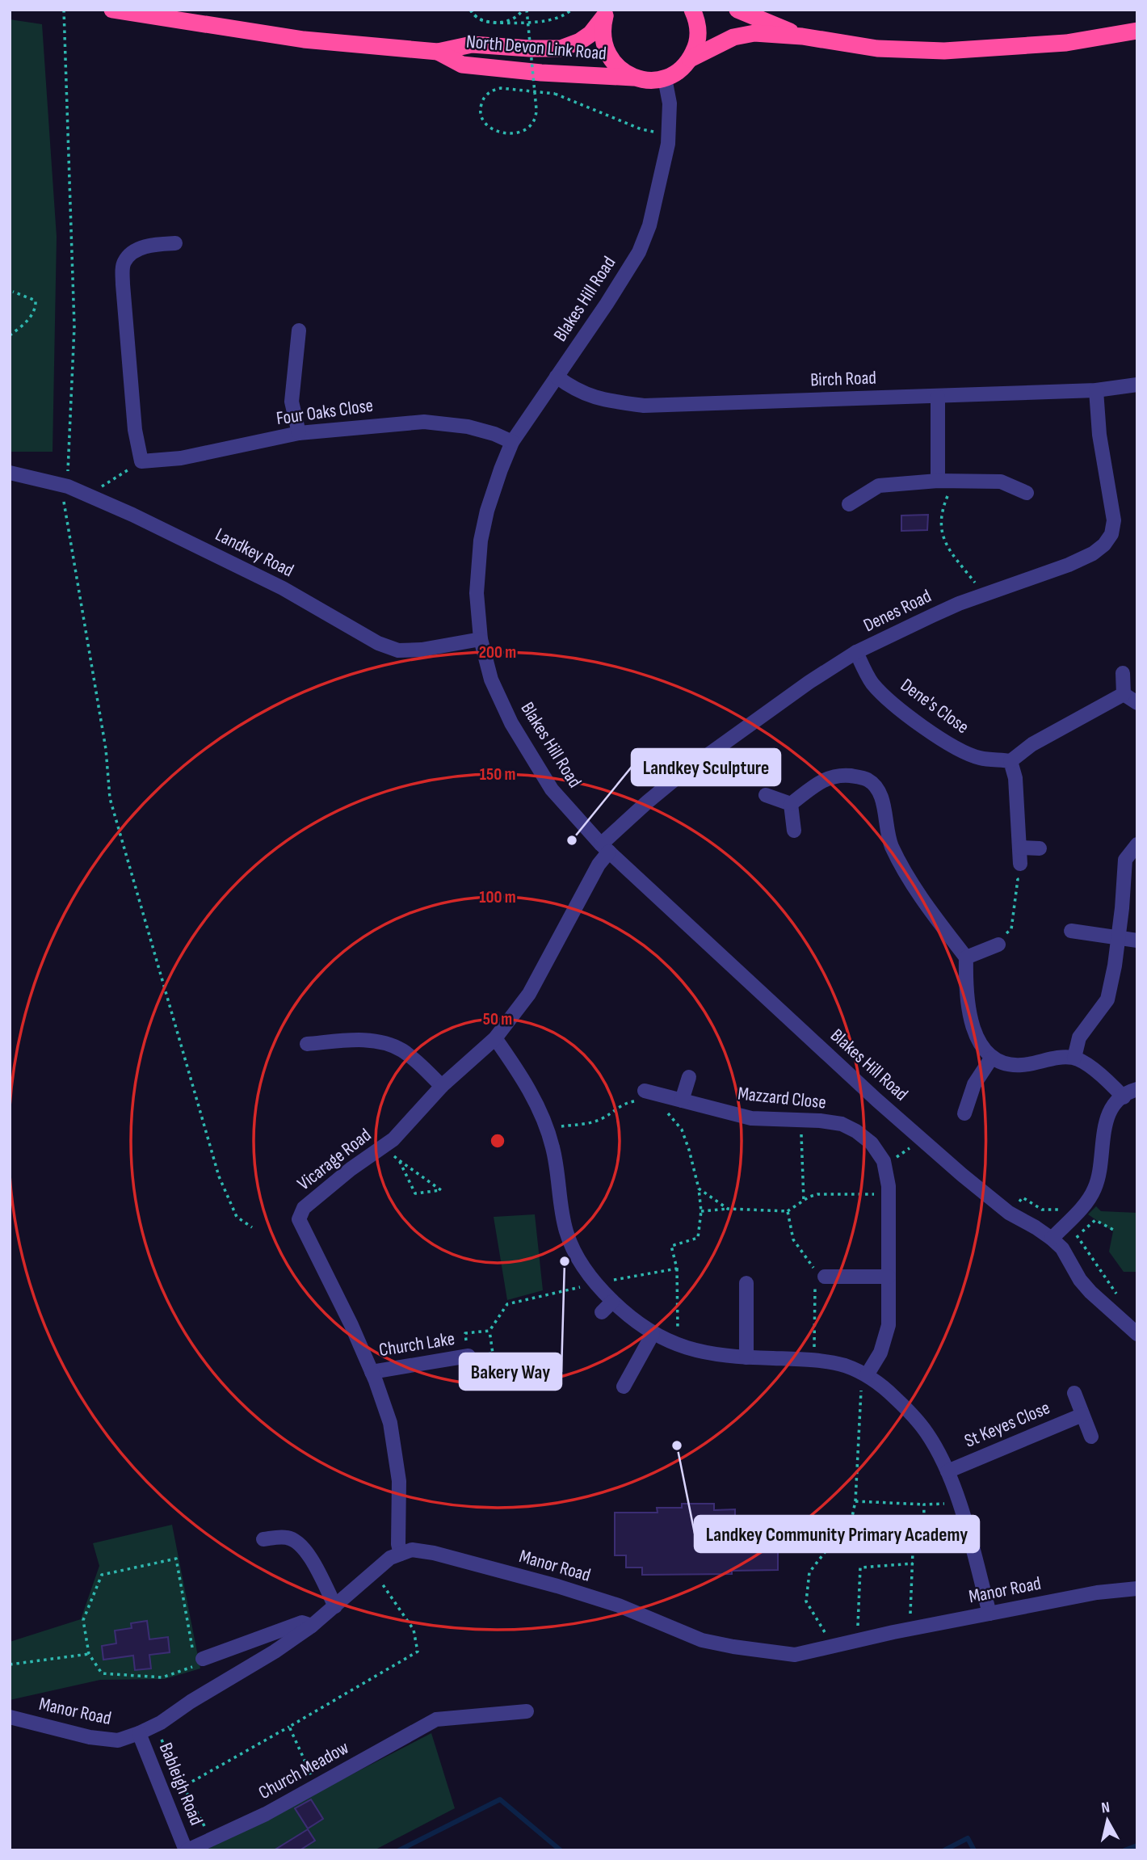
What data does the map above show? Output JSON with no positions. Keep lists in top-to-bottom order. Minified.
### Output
{"streets":{"highway":["North Devon Link Road"],"street":["Blakes Hill Road","Birch Road","Four Oaks Close","Landkey Road","Denes Road","Dene's Close","Mazzard Close","Vicarage Road","Church Lake","St Keyes Close","Manor Road","Church Meadow","Bableigh Road"]},"crossings":[["North Devon Link Road","Blakes Hill Road"],["Blakes Hill Road","Birch Road"],["Blakes Hill Road","Four Oaks Close"],["Blakes Hill Road","Landkey Road"],["Blakes Hill Road","Denes Road"],["Blakes Hill Road","Vicarage Road"],["Birch Road","Denes Road"],["Denes Road","Dene's Close"],["Denes Road","Vicarage Road"],["Vicarage Road","Church Lake"],["Vicarage Road","Manor Road"],["Manor Road","Bableigh Road"],["Church Meadow","Bableigh Road"]],"places":["Landkey Sculpture","Bakery Way","Landkey Community Primary Academy"],"north":"top","rings":["200 m","150 m","100 m","50 m"]}
